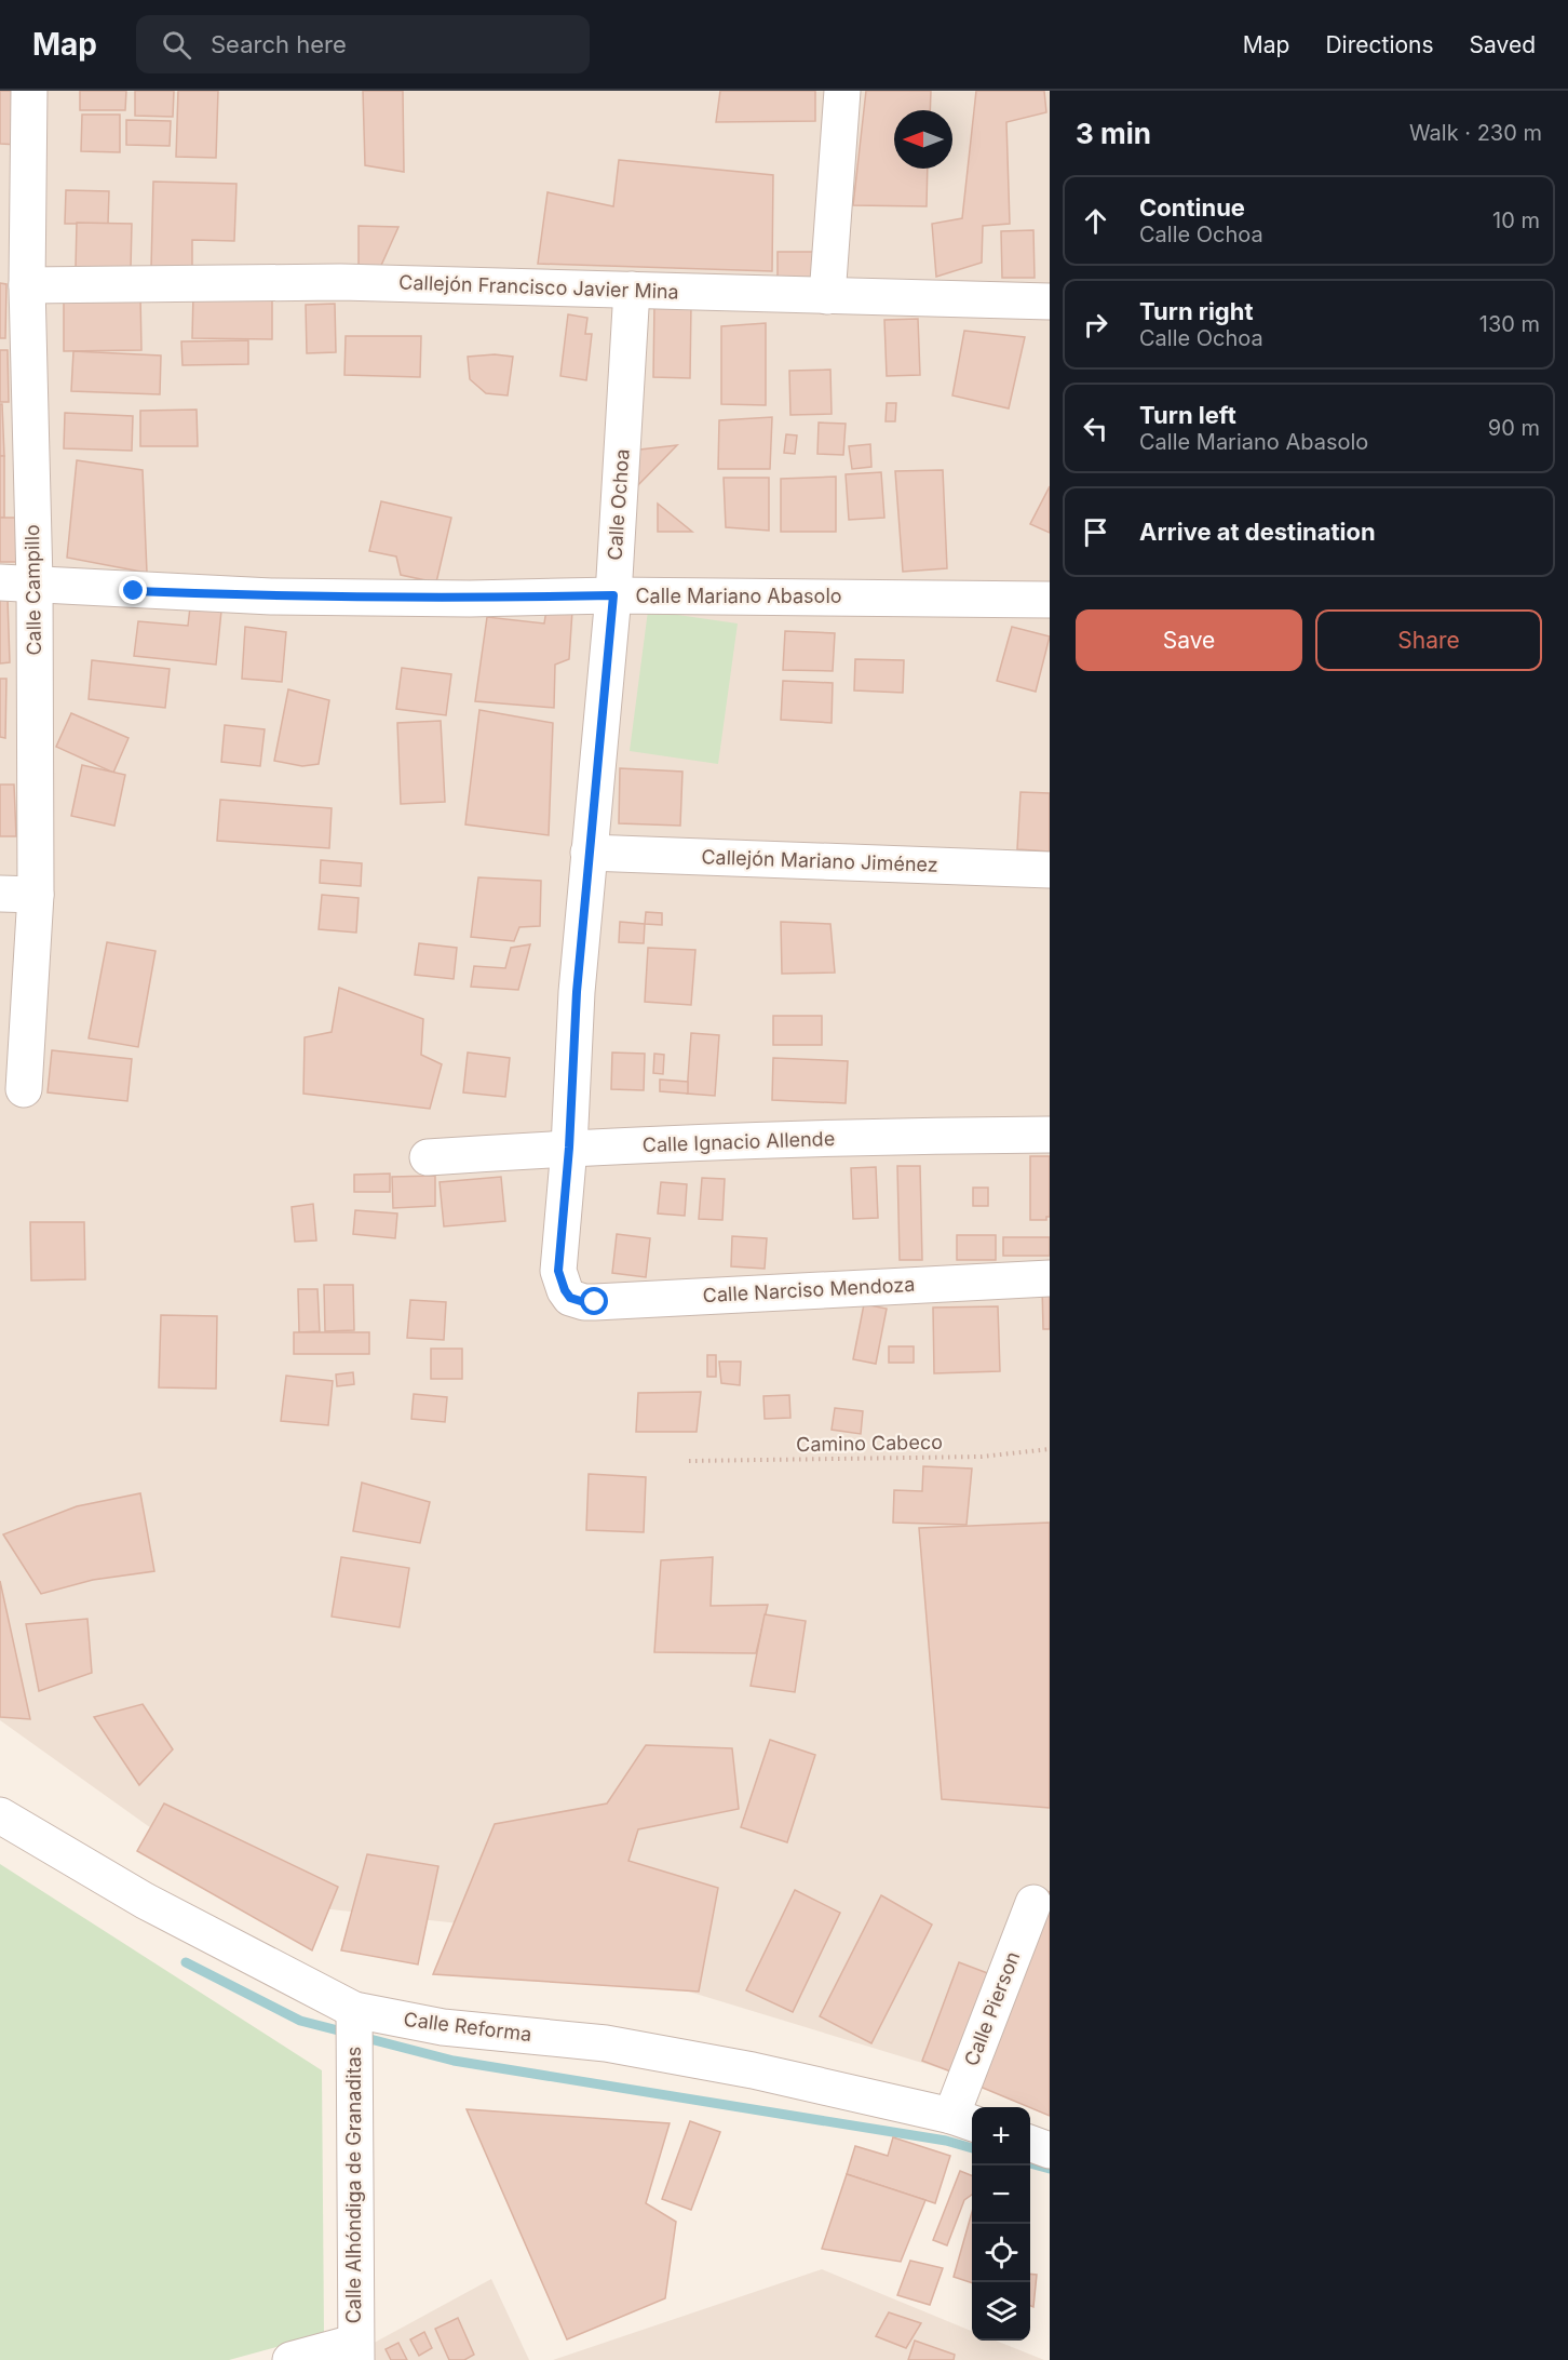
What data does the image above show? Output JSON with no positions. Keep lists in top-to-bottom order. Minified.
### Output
{"streets":{"street":["Callejón Francisco Javier Mina","Calle Ochoa","Calle Campillo","Calle Mariano Abasolo","Callejón Mariano Jiménez","Calle Ignacio Allende","Calle Narciso Mendoza","Calle Pierson","Calle Reforma","Calle Alhóndiga de Granaditas"],"path":["Camino Cabeco"]},"crossings":[["Callejón Francisco Javier Mina","Calle Ochoa"],["Callejón Francisco Javier Mina","Calle Campillo"],["Calle Ochoa","Calle Mariano Abasolo"],["Calle Ochoa","Callejón Mariano Jiménez"],["Calle Ochoa","Calle Ignacio Allende"],["Calle Ochoa","Calle Narciso Mendoza"],["Calle Campillo","Calle Mariano Abasolo"],["Calle Pierson","Calle Reforma"],["Calle Reforma","Calle Alhóndiga de Granaditas"]],"north":"left","page":{"header":"Map","search":"Search here","nav":["Map","Directions","Saved"],"heading":["3 min","Walk · 230 m"],"list":[["Continue","Calle Ochoa","10 m"],["Turn right","Calle Ochoa","130 m"],["Turn left","Calle Mariano Abasolo","90 m"],"Arrive at destination"],"buttons":["Save","Share"],"map_buttons":["+","−"]}}
